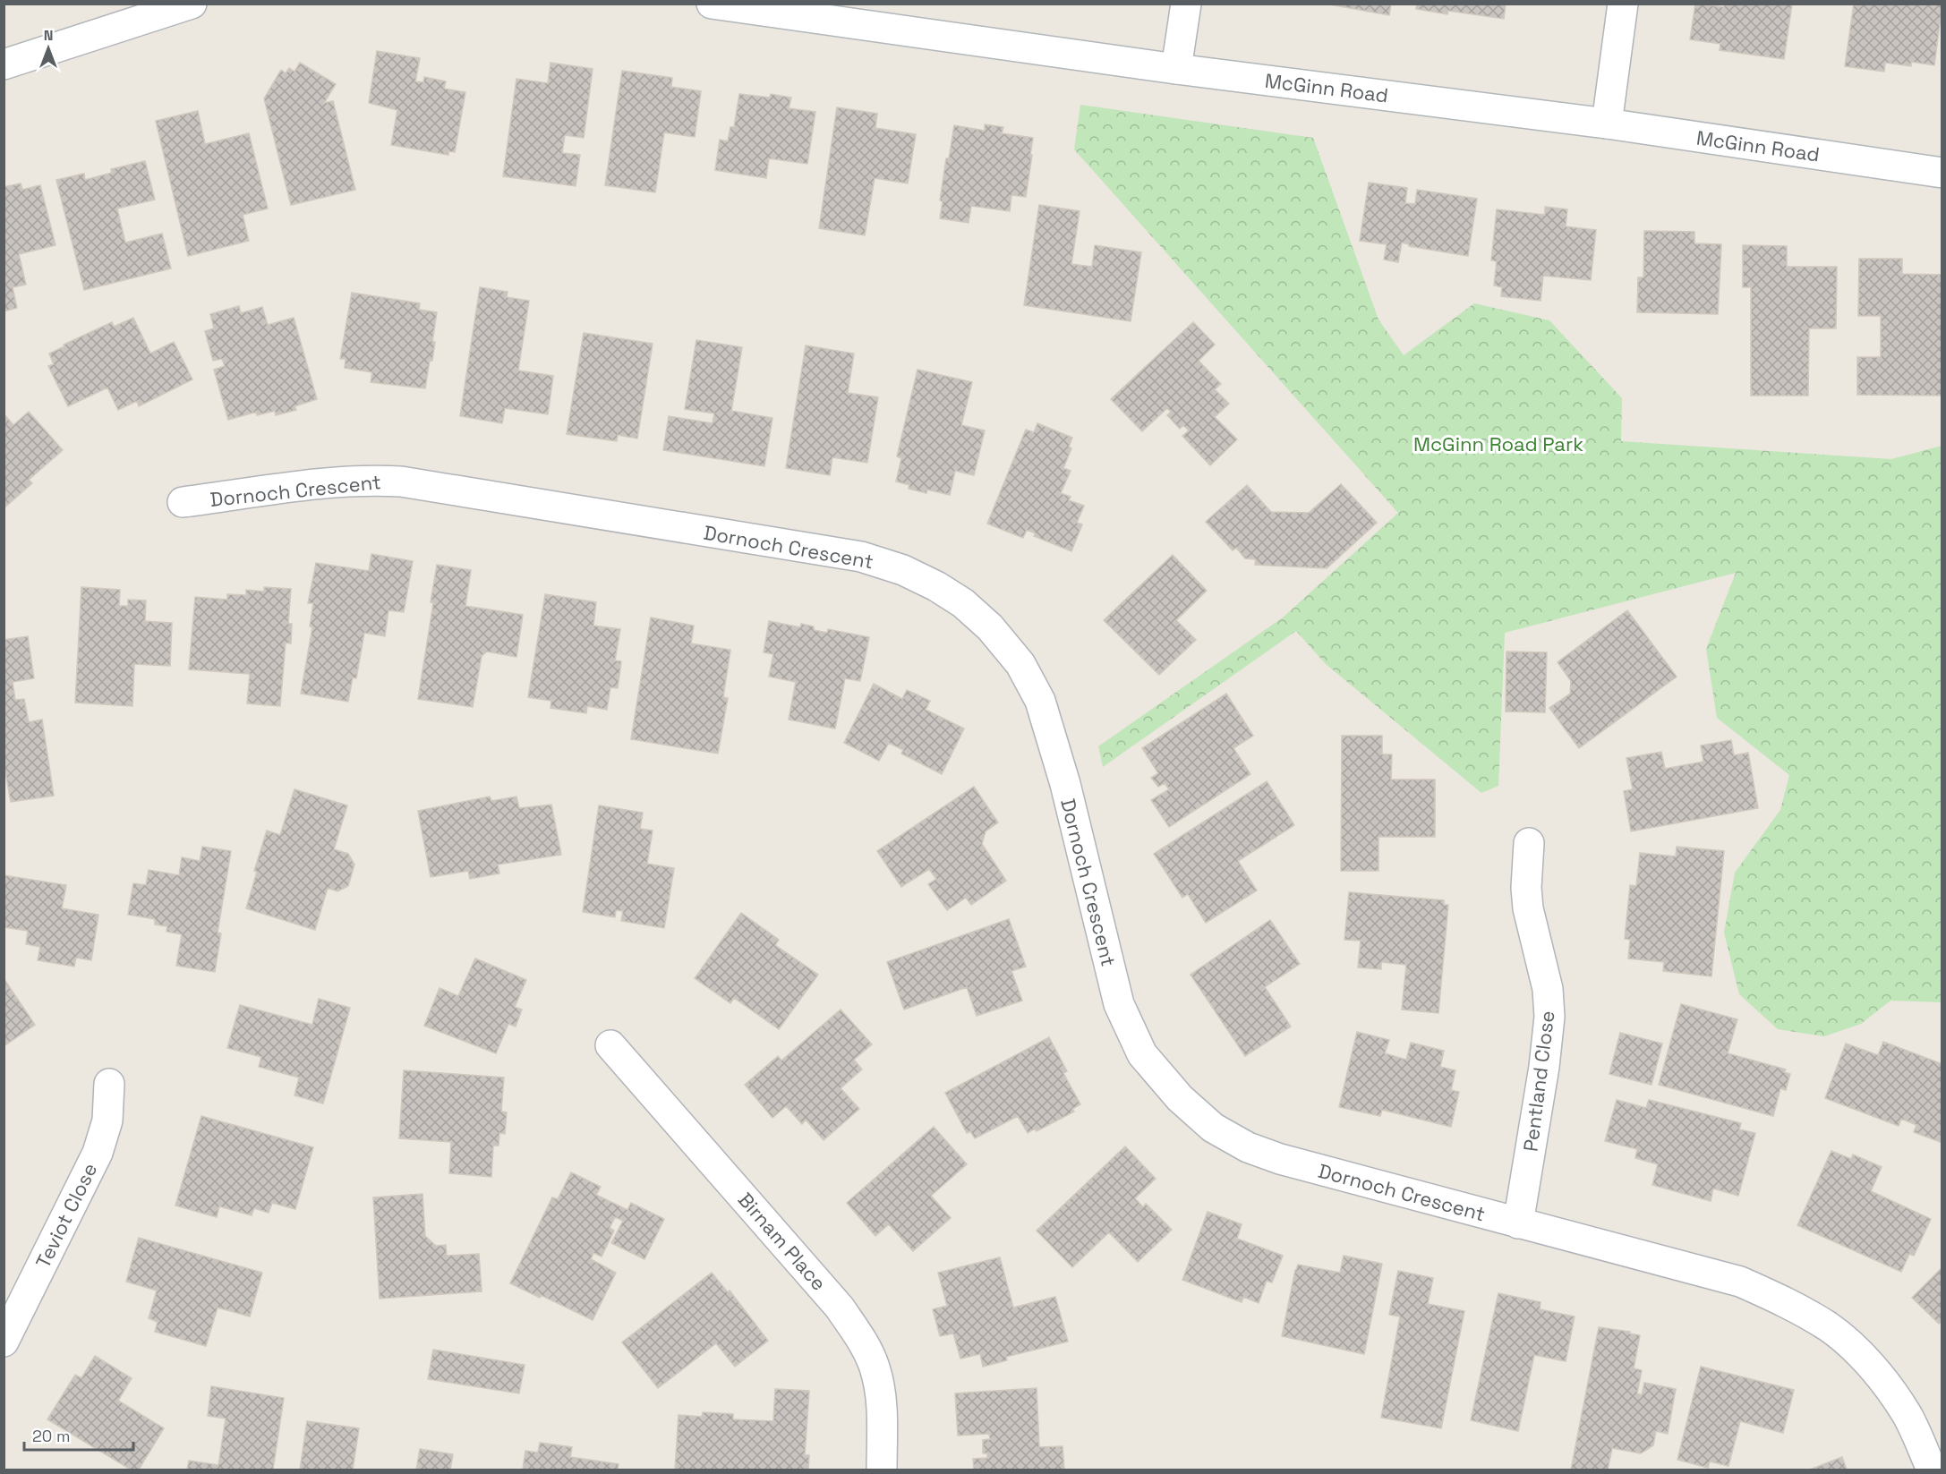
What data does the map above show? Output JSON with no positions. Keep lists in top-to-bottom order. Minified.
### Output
{"streets":{"street":["McGinn Road","Dornoch Crescent","Pentland Close","Teviot Close","Birnam Place"]},"crossings":[["Dornoch Crescent","Pentland Close"]],"parks":["McGinn Road Park"],"scale_bar":"20 m","north":"top"}
